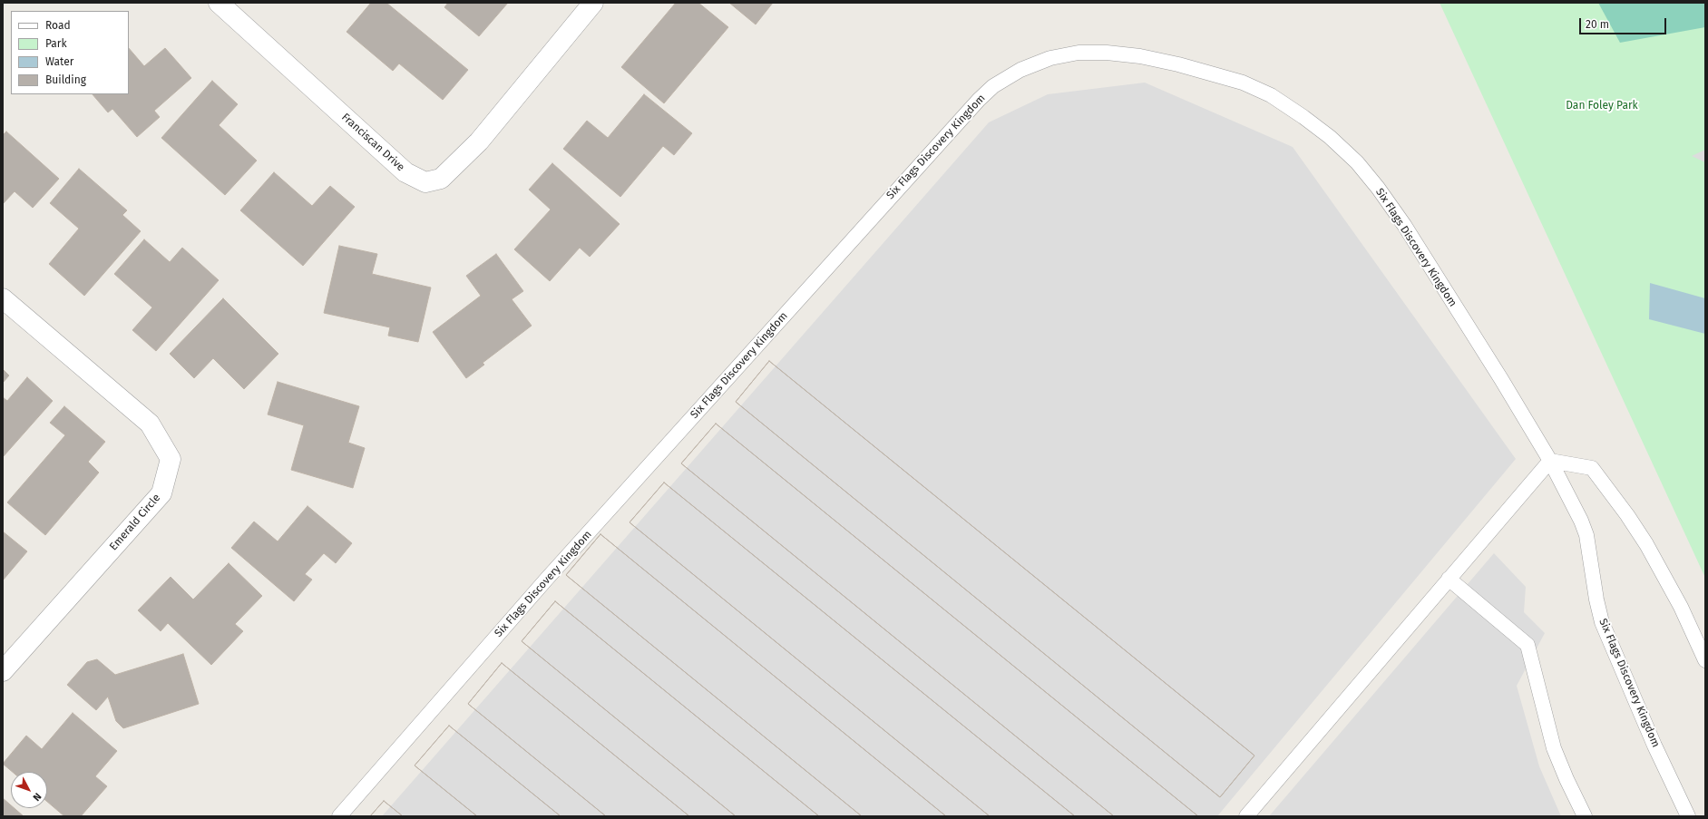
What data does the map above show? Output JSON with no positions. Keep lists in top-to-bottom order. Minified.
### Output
{"streets":{"street":["Franciscan Drive","Emerald Circle"],"lane":["Six Flags Discovery Kingdom"]},"parks":["Dan Foley Park"],"legend":["Road","Park","Water","Building"],"scale_bar":"20 m","north":"bottom right"}
